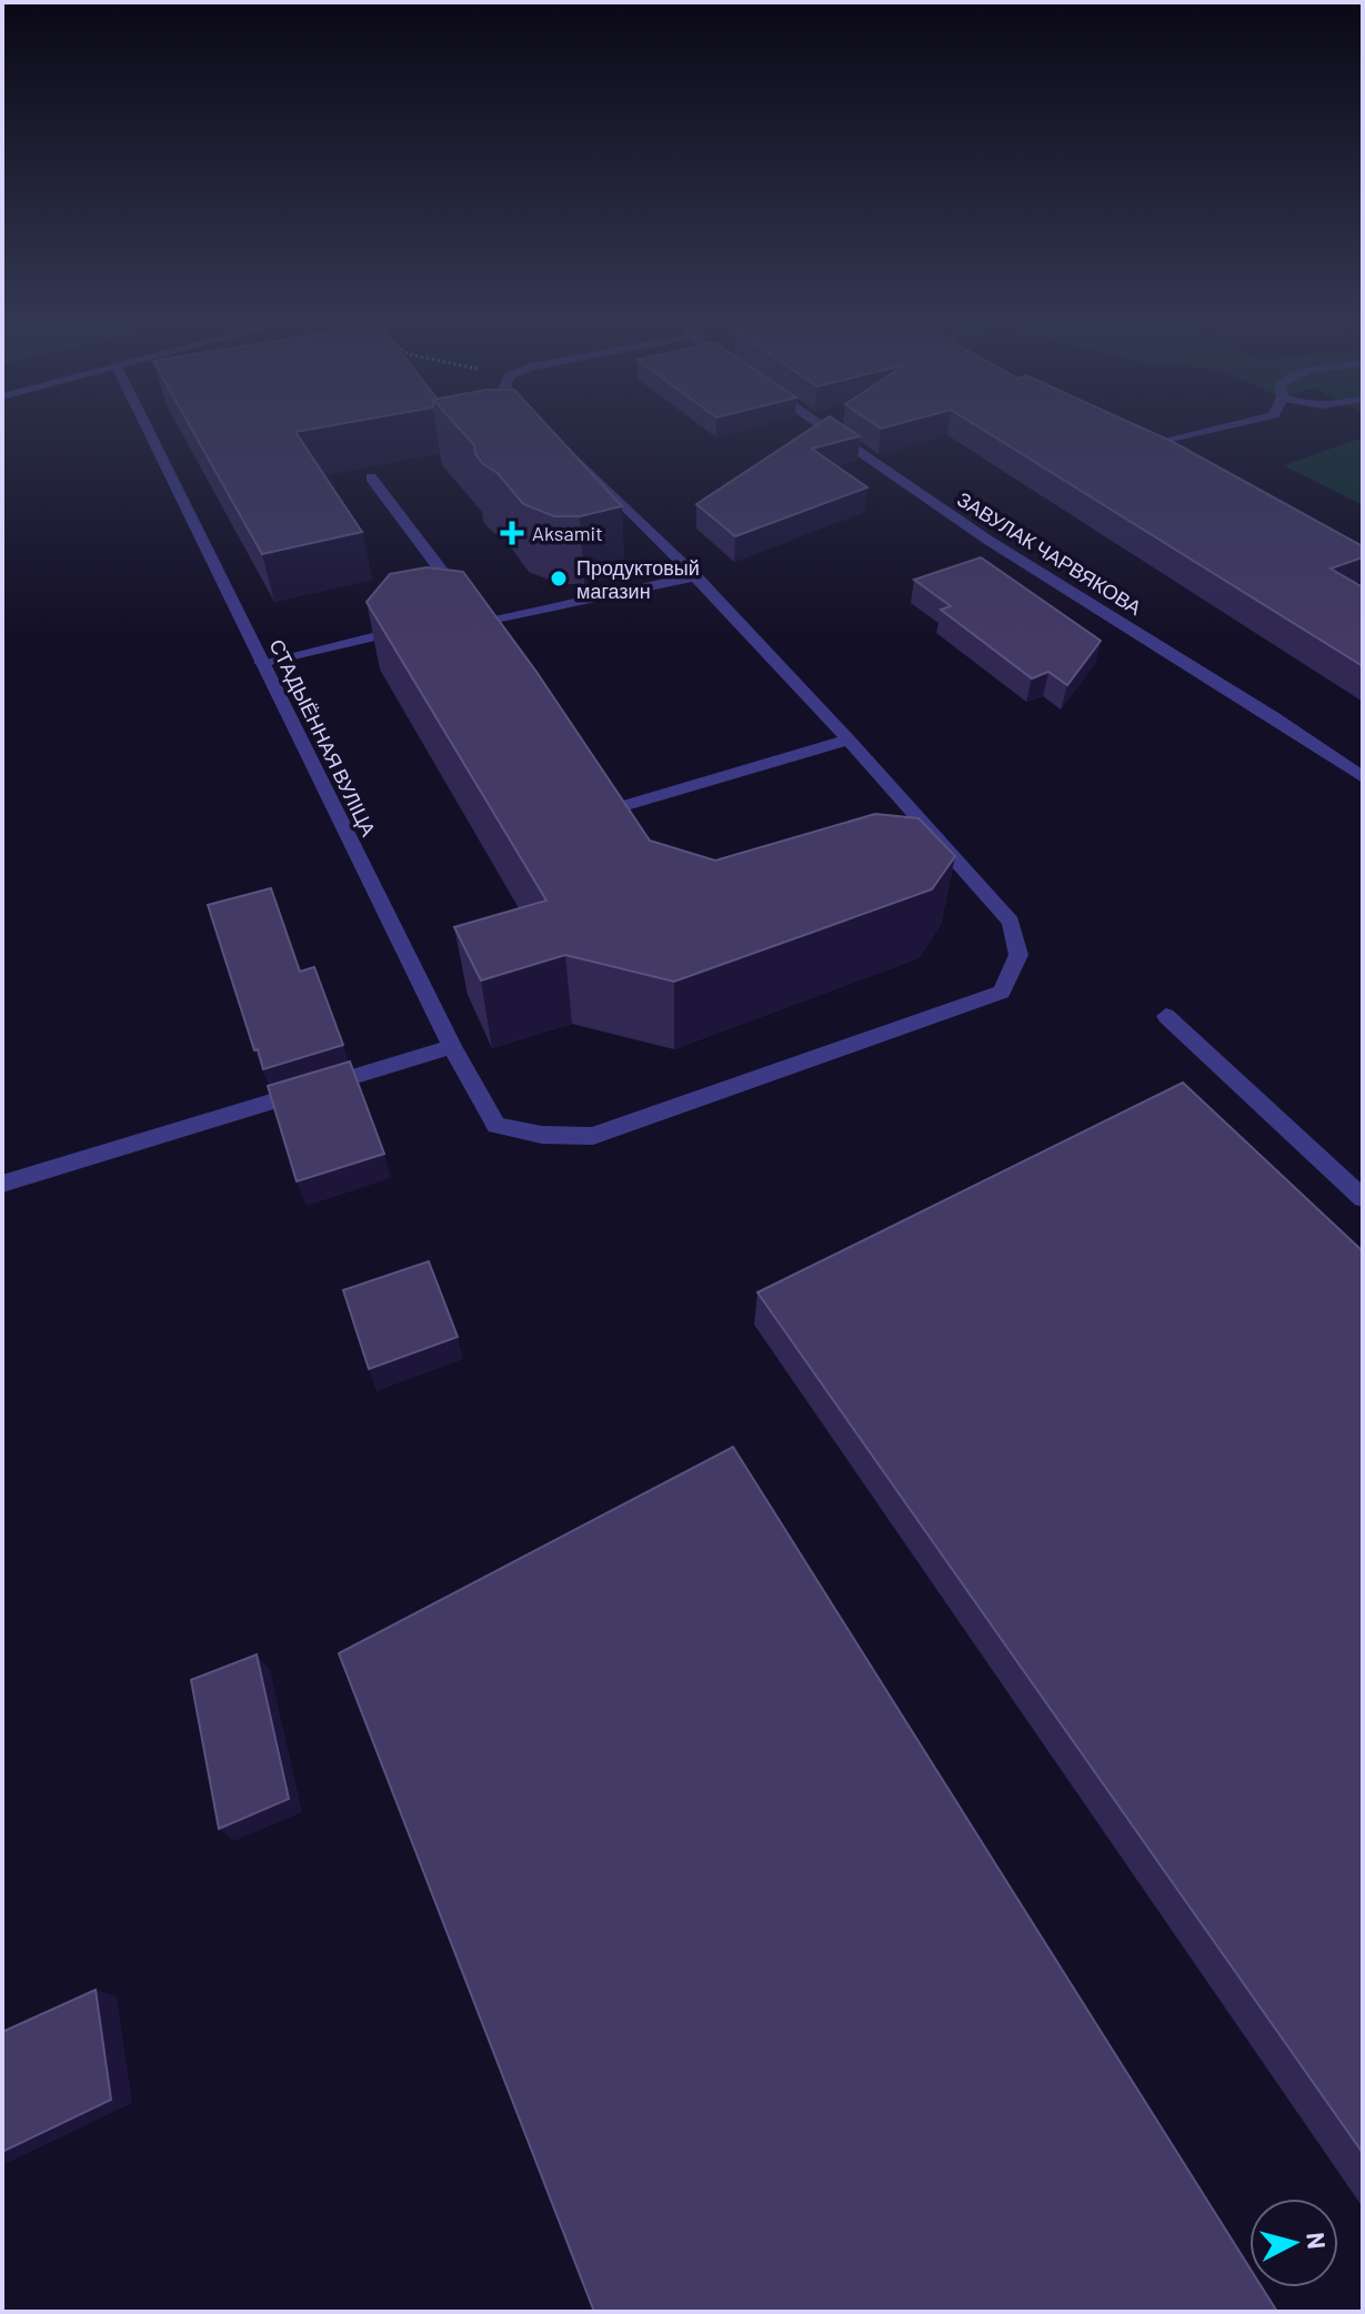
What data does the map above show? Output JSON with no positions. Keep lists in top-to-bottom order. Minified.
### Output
{"streets":{"street":["ЗАВУЛАК ЧАРВЯКОВА","СТАДЫЁННАЯ ВУЛІЦА"]},"places":{"health":["Aksamit"],"other":["Продуктовый магазин"]},"north":"right"}
